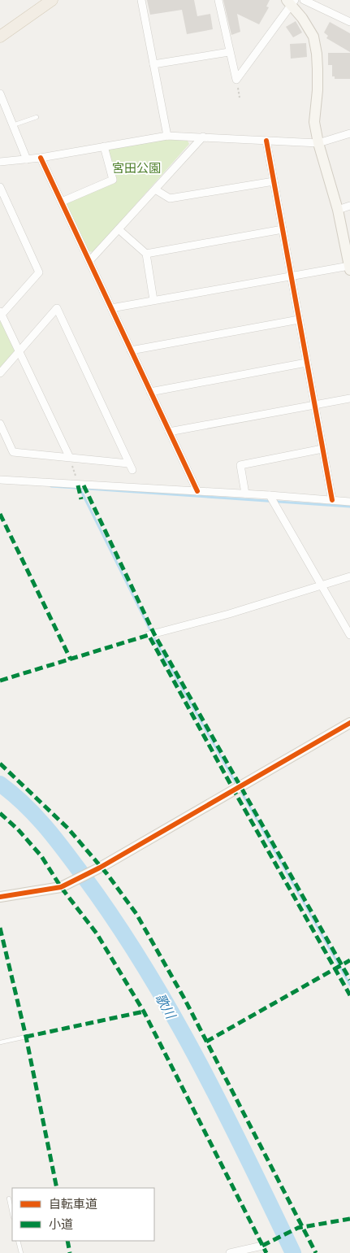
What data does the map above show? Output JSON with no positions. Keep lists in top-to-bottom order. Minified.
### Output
{"water":["歌川"],"parks":["宮田公園"],"legend":["自転車道","小道"]}
